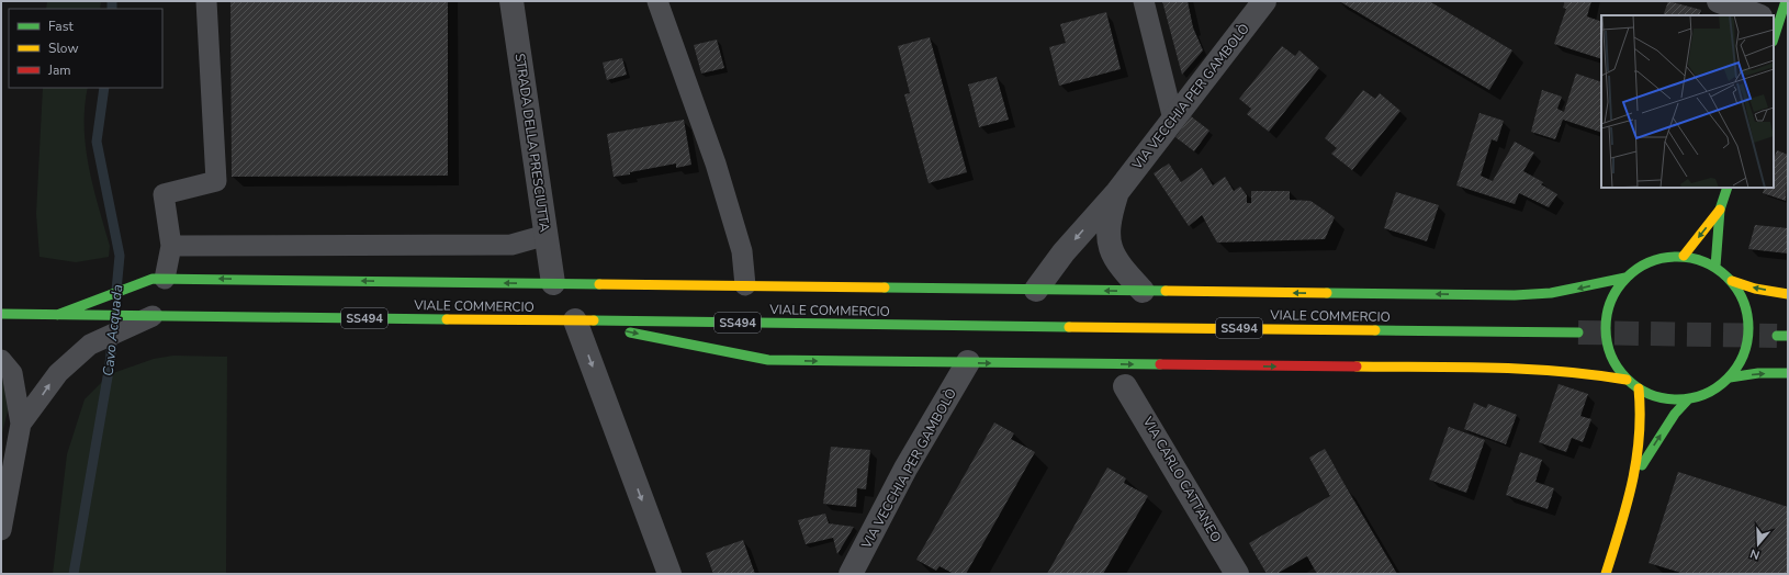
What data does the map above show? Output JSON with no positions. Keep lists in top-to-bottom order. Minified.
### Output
{"streets":{"main road":["VIALE COMMERCIO","SS494"],"street":["VIA VECCHIA PER GAMBOLÒ","STRADA DELLA PRESCIUTTA","VIA CARLO CATTANEO"]},"water":["Cavo Acquada"],"legend":["Fast","Slow","Jam"],"north":"bottom"}
